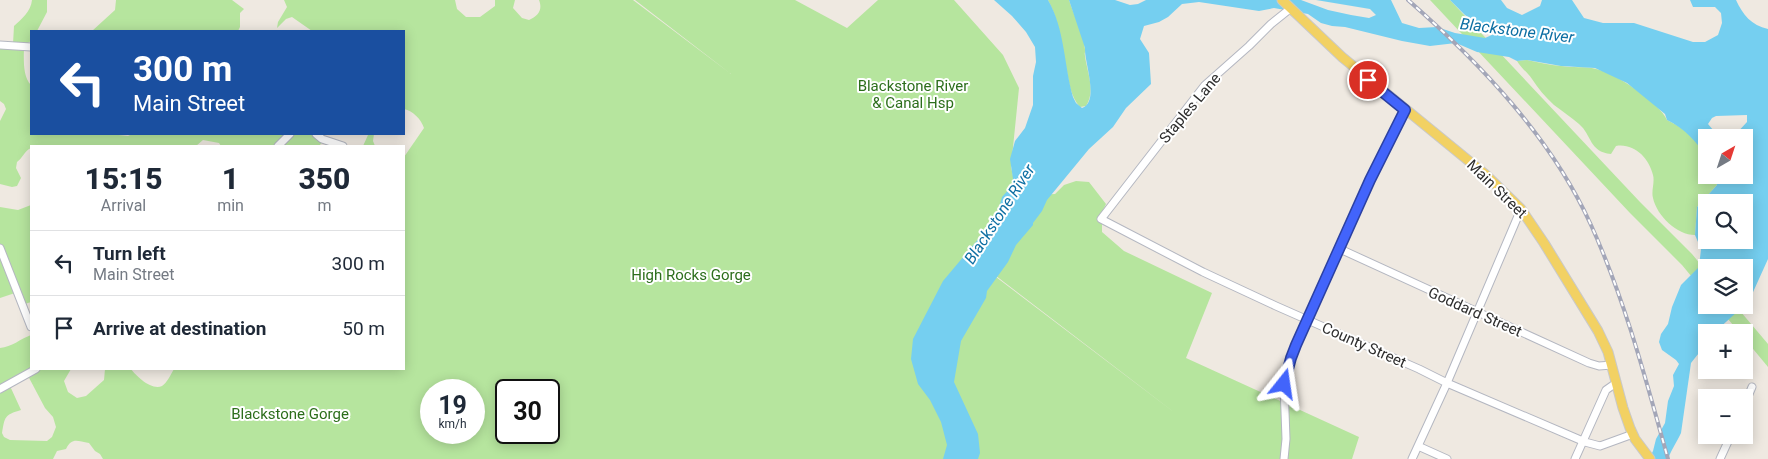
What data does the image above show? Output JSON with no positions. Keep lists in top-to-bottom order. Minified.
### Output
{"streets":{"main road":["Main Street"],"street":["Staples Lane","Goddard Street","County Street"]},"crossings":[["Staples Lane","Main Street"],["Staples Lane","County Street"],["Main Street","Goddard Street"],["Main Street","County Street"]],"water":["Blackstone River"],"parks":["Blackstone River & Canal Hsp","High Rocks Gorge","Blackstone Gorge"],"north":"top right","page":{"turn":["300 m","Main Street"],"map_buttons":["+","−"],"eta":["15:15","Arrival","1","min","350","m"],"list":[{"name":"Turn left","note":"Main Street","value":"300 m"},{"name":"Arrive at destination","value":"50 m"}],"speed":"19 km/h","limit":"30"}}
